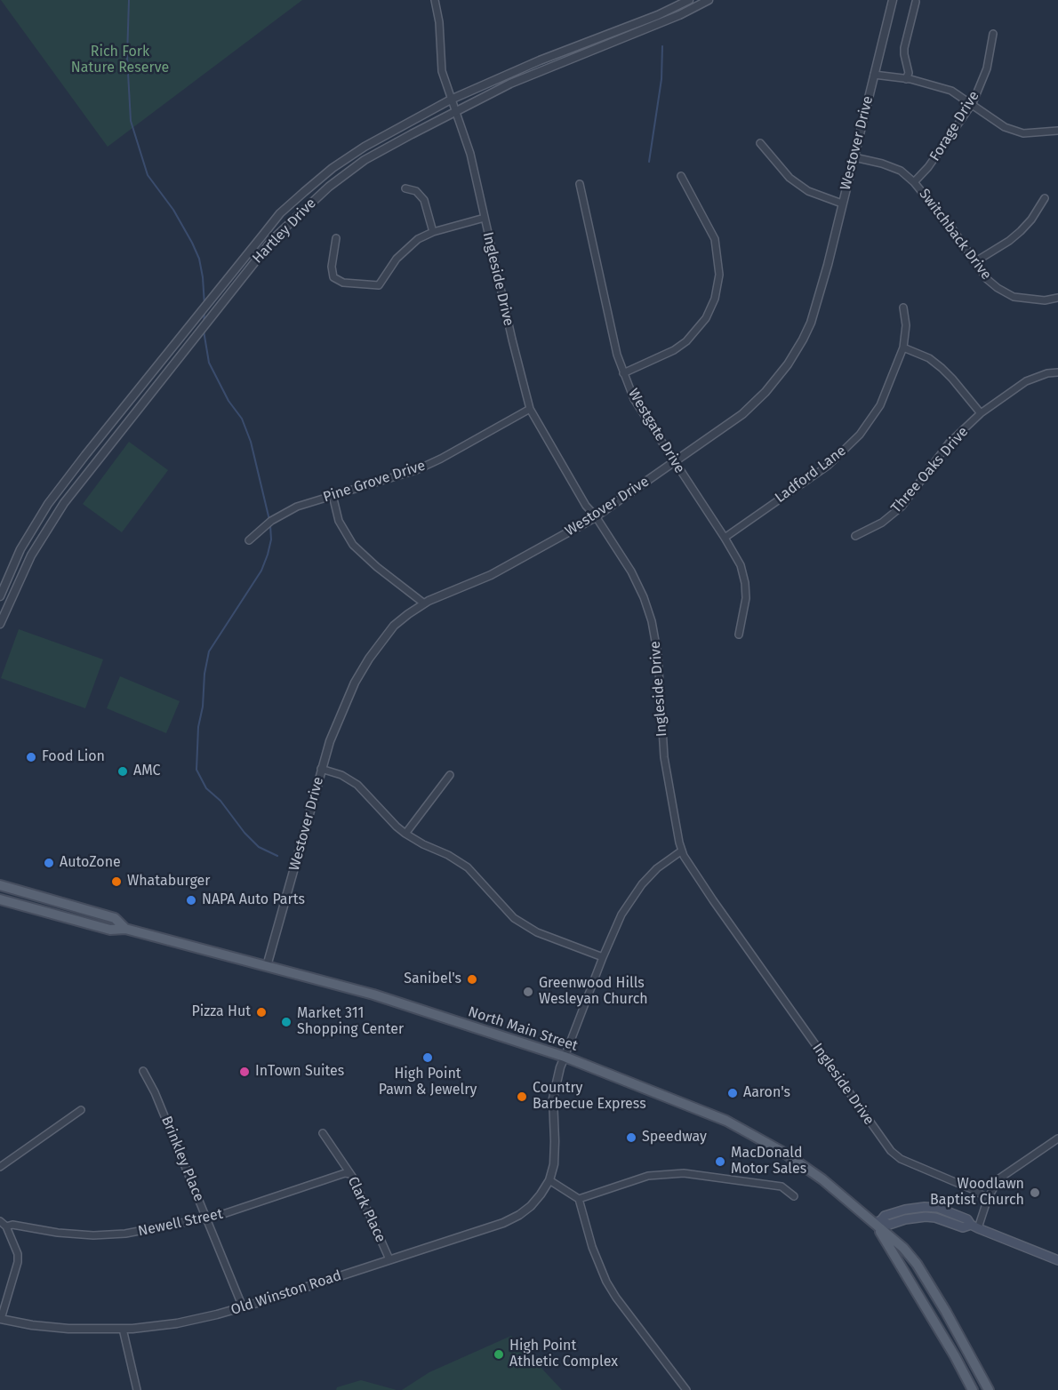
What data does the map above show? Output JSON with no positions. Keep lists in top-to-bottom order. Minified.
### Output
{"streets":{"main road":["North Main Street"],"street":["Forage Drive","Westover Drive","Hartley Drive","Switchback Drive","Ingleside Drive","Westgate Drive","Three Oaks Drive","Ladford Lane","Pine Grove Drive","Brinkley Place","Clark Place","Newell Street","Old Winston Road"]},"crossings":[["Forage Drive","Switchback Drive"],["Westover Drive","Switchback Drive"],["Westover Drive","Ingleside Drive"],["Westover Drive","Westgate Drive"],["Westover Drive","North Main Street"],["Hartley Drive","Ingleside Drive"],["Ingleside Drive","Pine Grove Drive"],["Westgate Drive","Ladford Lane"],["North Main Street","Old Winston Road"],["Brinkley Place","Newell Street"],["Brinkley Place","Old Winston Road"],["Clark Place","Newell Street"],["Clark Place","Old Winston Road"]],"parks":["Rich Fork Nature Reserve"],"places":["Food Lion","AMC","AutoZone","Whataburger","NAPA Auto Parts","Sanibel's","Greenwood Hills Wesleyan Church","Pizza Hut","Market 311 Shopping Center","High Point Pawn & Jewelry","InTown Suites","Aaron's","Country Barbecue Express","Speedway","MacDonald Motor Sales","Woodlawn Baptist Church","High Point Athletic Complex"]}
